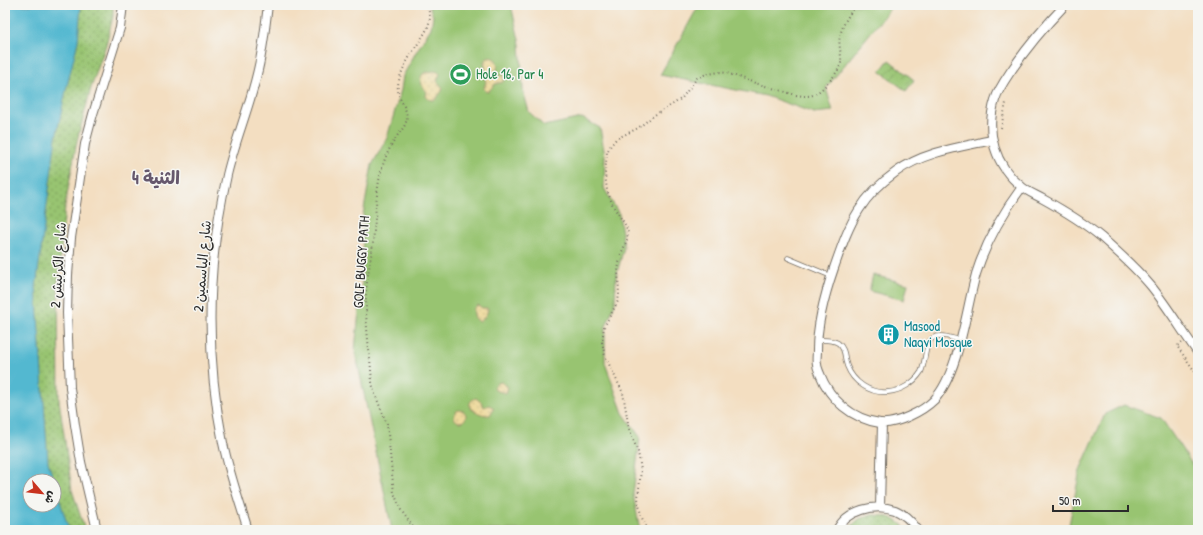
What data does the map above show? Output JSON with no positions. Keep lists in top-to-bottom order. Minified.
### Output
{"streets":{"street":["شارع الكرنيش 2","شارع الياسمين 2"],"path":["GOLF BUGGY PATH"]},"districts":["الثنية 4"],"places":{"sports":["Hole 16, Par 4"],"building":["Masood Naqvi Mosque"]},"scale_bar":"50 m","north":"bottom right"}
